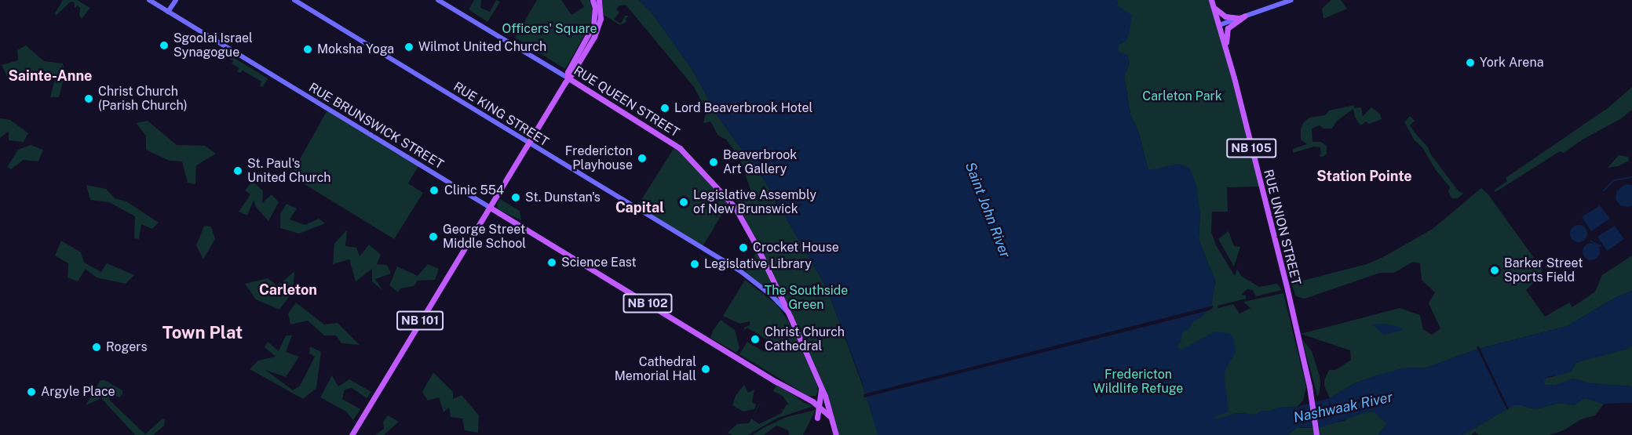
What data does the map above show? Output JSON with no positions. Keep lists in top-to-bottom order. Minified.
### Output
{"streets":{"main road":["RUE QUEEN STREET","RUE KING STREET","RUE BRUNSWICK STREET","NB 105","RUE UNION STREET","NB 102","NB 101"]},"crossings":[["RUE QUEEN STREET","RUE KING STREET"],["RUE QUEEN STREET","RUE BRUNSWICK STREET"],["RUE QUEEN STREET","NB 102"],["RUE BRUNSWICK STREET","NB 102"],["RUE BRUNSWICK STREET","NB 101"]],"districts":["Sainte-Anne","Station Pointe","Capital","Carleton","Town Plat"],"water":["Saint John River","Nashwaak River"],"parks":["Officers' Square","Carleton Park","The Southside Green","Fredericton Wildlife Refuge"],"places":["Sgoolai Israel Synagogue","Wilmot United Church","Moksha Yoga","York Arena","Christ Church (Parish Church)","Lord Beaverbrook Hotel","Fredericton Playhouse","Beaverbrook Art Gallery","St. Paul's United Church","Clinic 554","St. Dunstan's","Legislative Assembly of New Brunswick","George Street Middle School","Crocket House","Science East","Legislative Library","Barker Street Sports Field","Christ Church Cathedral","Rogers","Cathedral Memorial Hall","Argyle Place"]}
